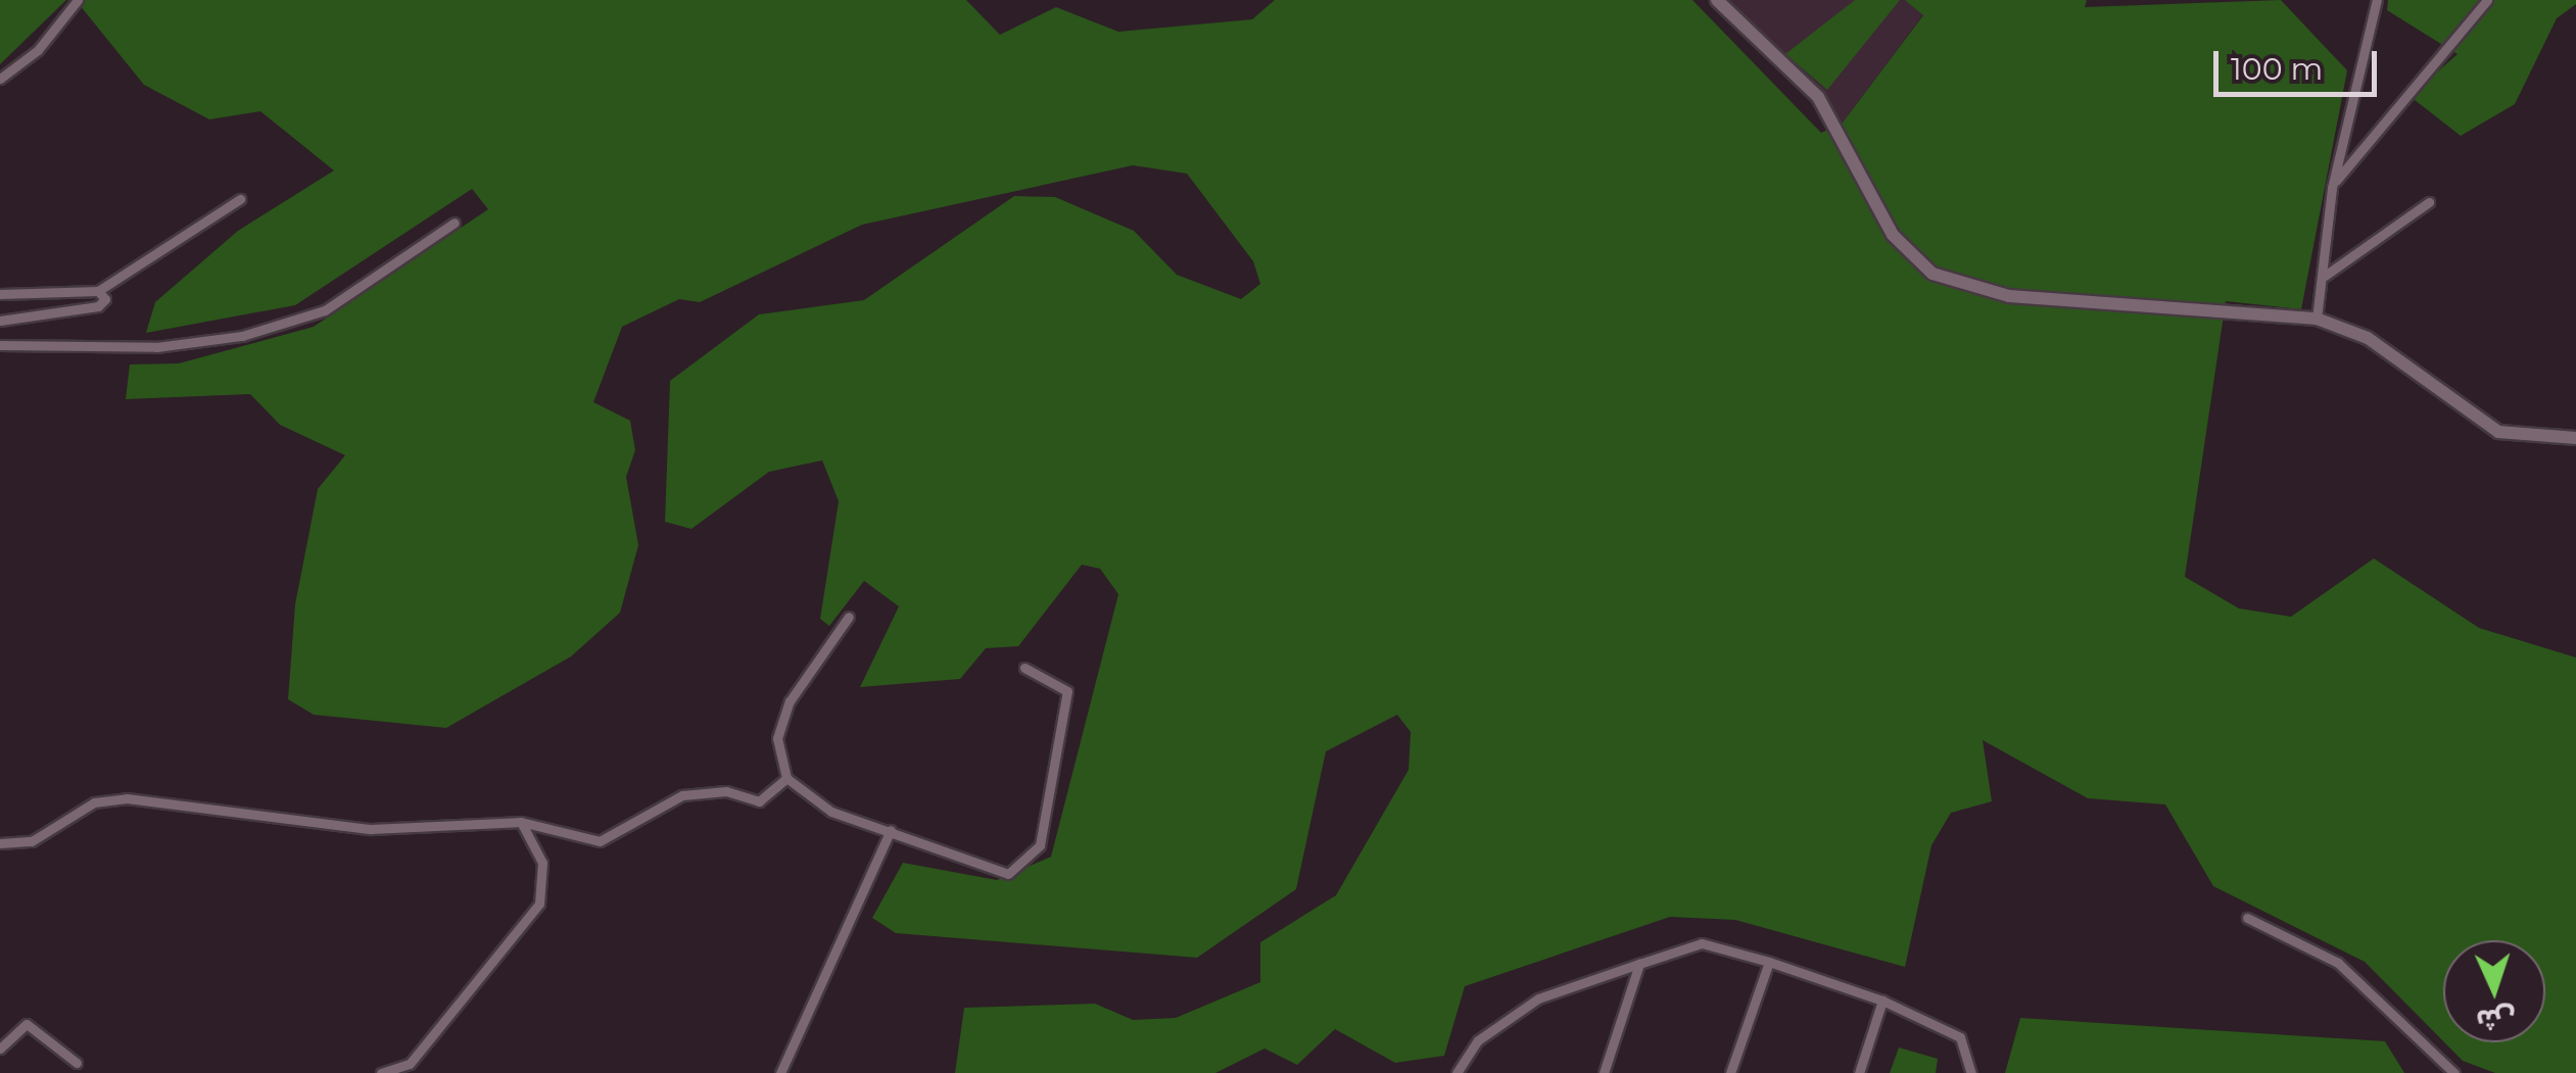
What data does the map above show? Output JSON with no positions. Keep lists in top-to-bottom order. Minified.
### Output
{"scale_bar":"100 m","north":"bottom"}
